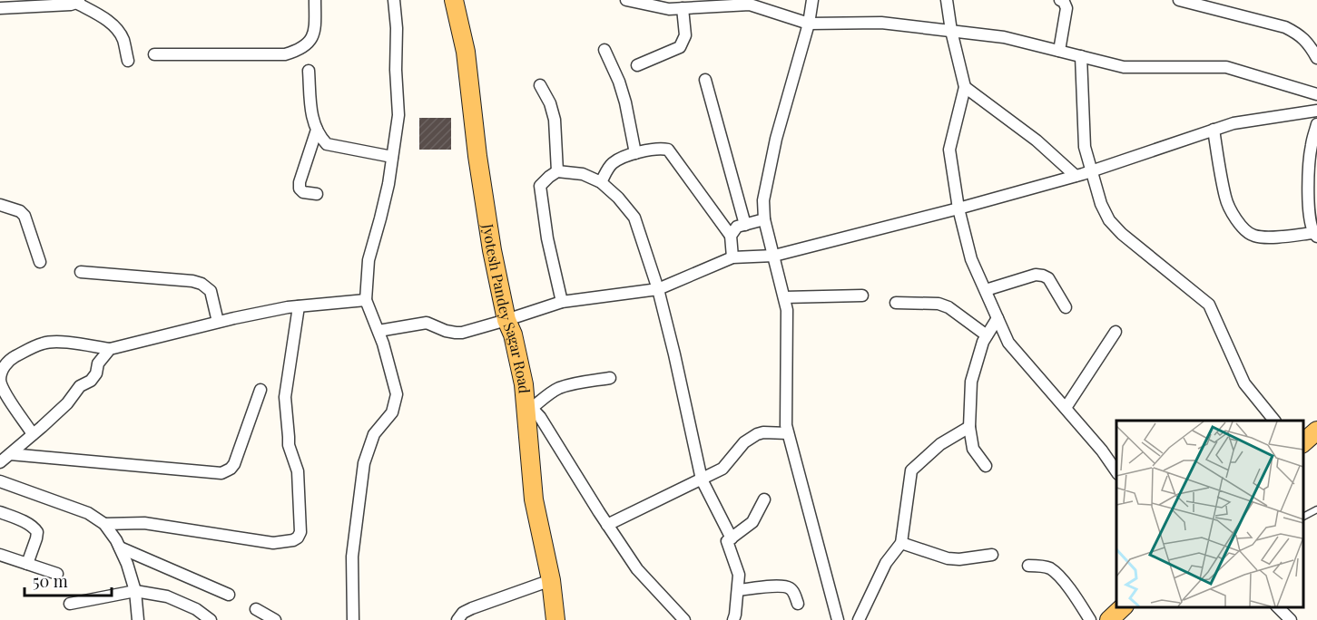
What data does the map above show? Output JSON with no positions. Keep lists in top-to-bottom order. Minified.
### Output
{"streets":{"main road":["Jyotesh Pandey Sagar Road"]},"scale_bar":"50 m"}
